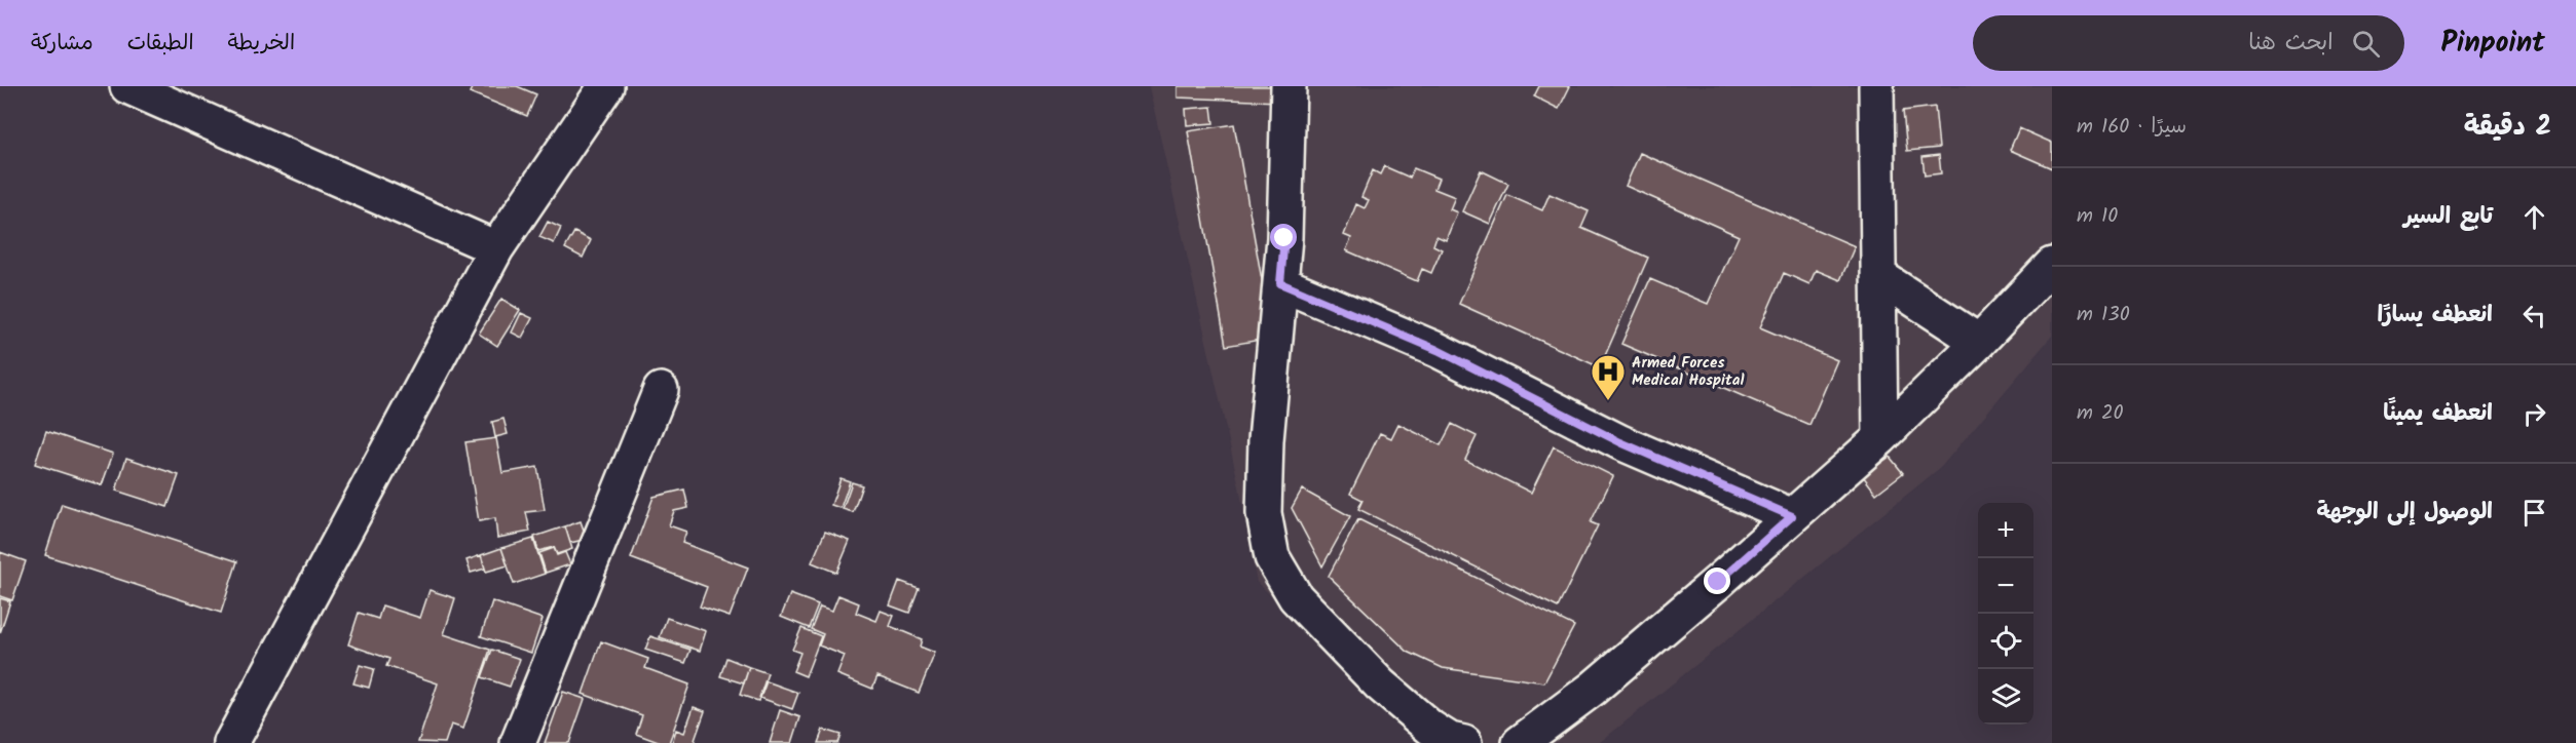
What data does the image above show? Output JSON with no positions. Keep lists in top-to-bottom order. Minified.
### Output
{"places":{"hospital":["Armed Forces Medical Hospital"]},"page":{"header":"Pinpoint","search":"ابحث هنا","nav":["الخريطة","الطبقات","مشاركة"],"heading":["2 دقيقة","سيرًا · 160 m"],"list":[["تابع السير","10 m"],["انعطف يسارًا","130 m"],["انعطف يمينًا","20 m"],"الوصول إلى الوجهة"],"map_buttons":["+","−"]}}
